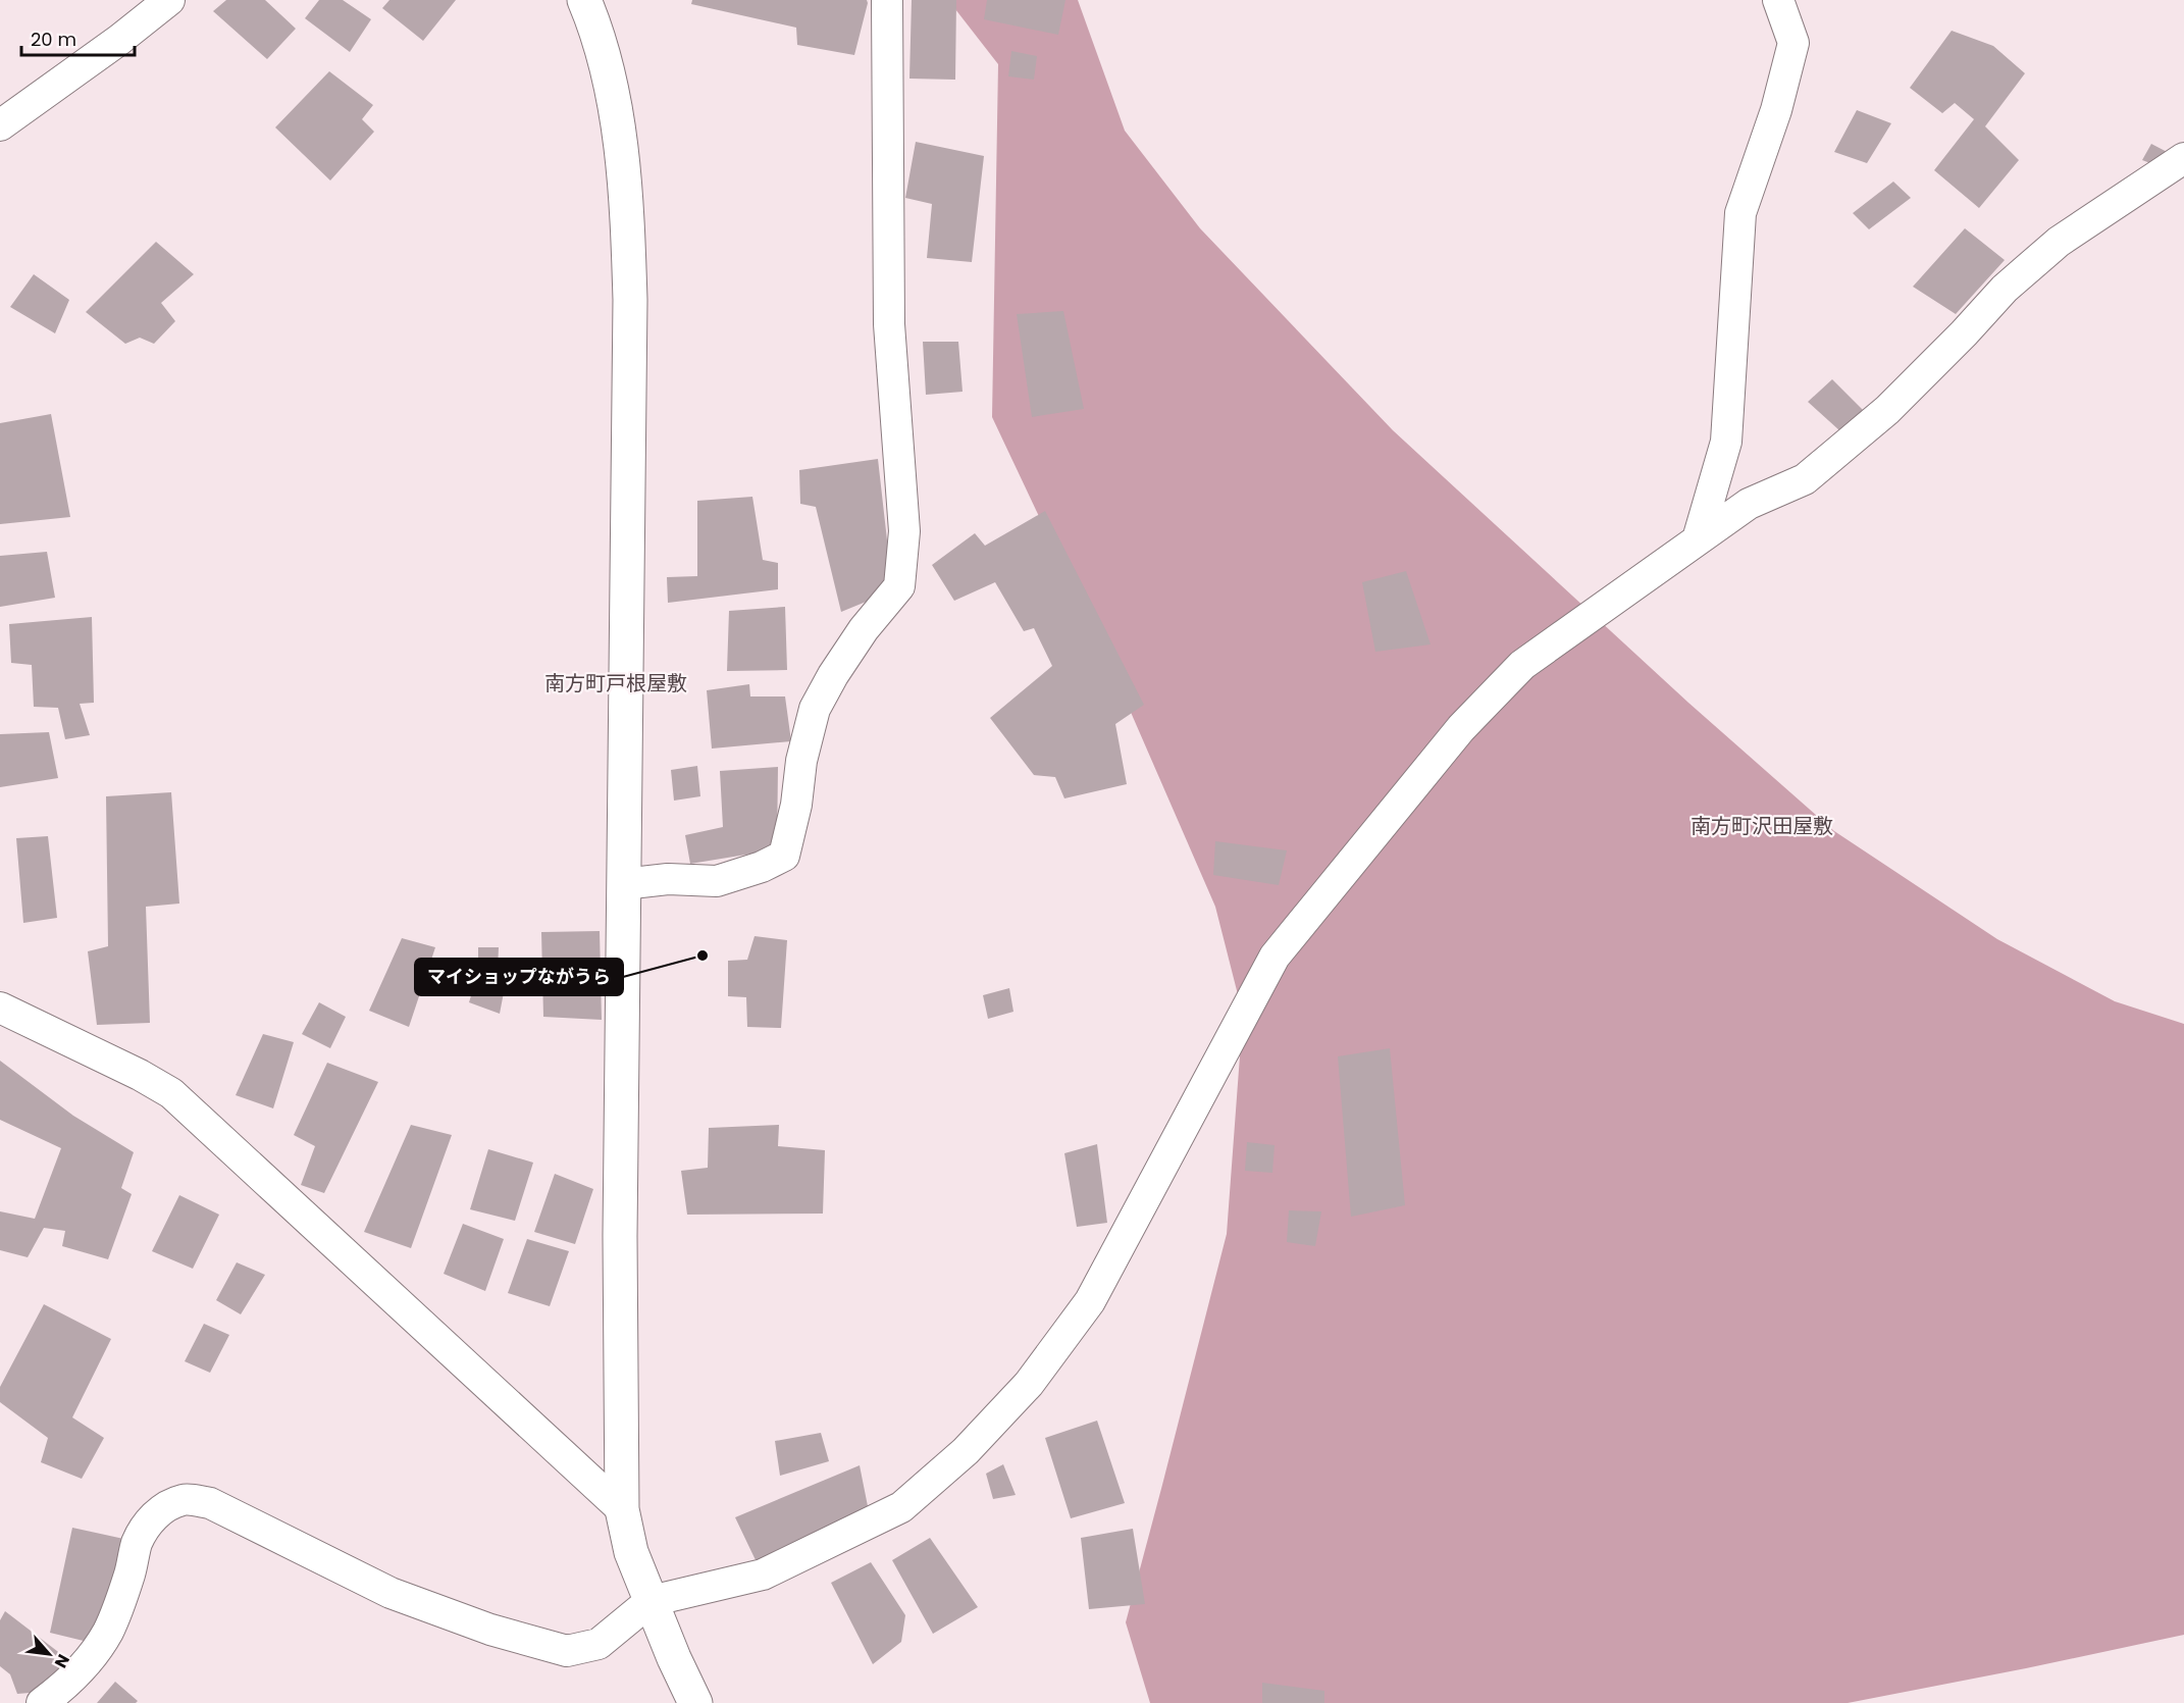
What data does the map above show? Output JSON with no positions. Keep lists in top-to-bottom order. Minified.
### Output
{"districts":["南方町戸根屋敷","南方町沢田屋敷"],"places":["マイショップながうら"],"scale_bar":"20 m","north":"bottom right"}
